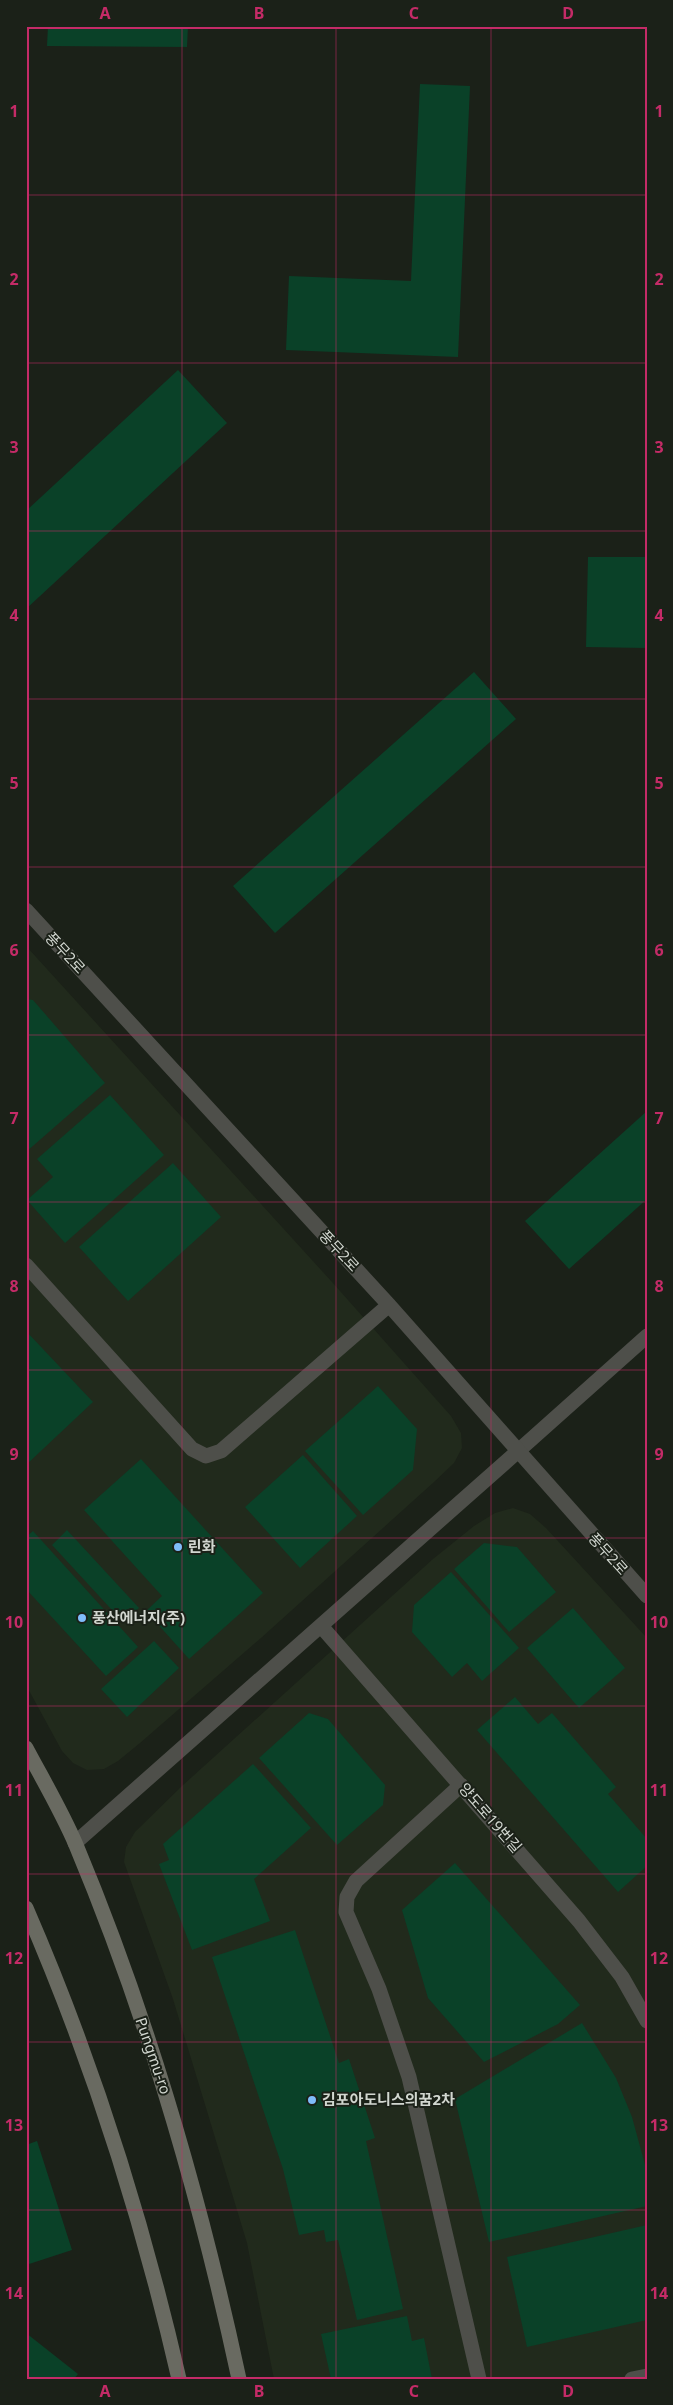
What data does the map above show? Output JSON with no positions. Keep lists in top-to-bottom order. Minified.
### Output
{"streets":{"street":["풍무2로","양도로19번길","Pungmu-ro"]},"places":["린화","풍산에너지(주)","김포아도니스의꿈2차"],"grid":{"columns":["A","B","C","D"],"rows":["1","2","3","4","5","6","7","8","9","10","11","12","13","14"]}}
